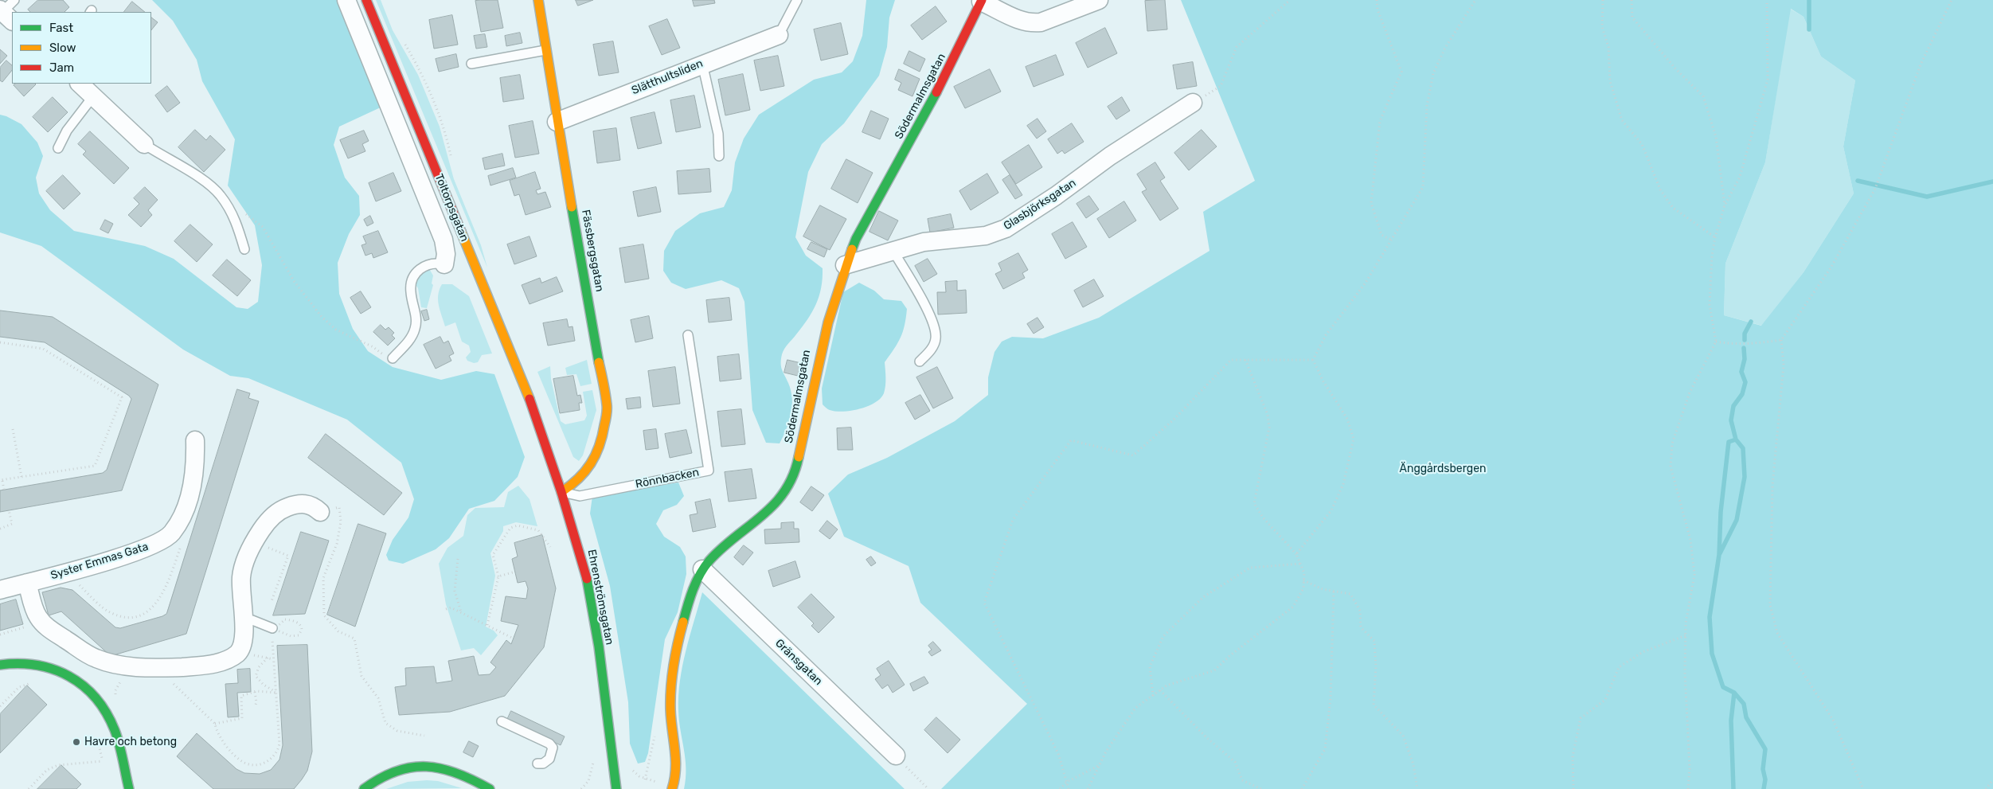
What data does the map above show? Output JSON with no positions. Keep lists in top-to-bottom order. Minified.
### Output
{"streets":{"street":["Slätthultsliden","Södermalmsgatan","Glasbjörksgatan","Toltorpsgatan","Fässbergsgatan","Syster Emmas Gata","Ehrenströmsgatan","Gränsgatan"],"lane":["Rönnbacken"]},"crossings":[["Slätthultsliden","Fässbergsgatan"],["Södermalmsgatan","Glasbjörksgatan"],["Södermalmsgatan","Gränsgatan"],["Toltorpsgatan","Ehrenströmsgatan"],["Fässbergsgatan","Rönnbacken"],["Fässbergsgatan","Ehrenströmsgatan"],["Rönnbacken","Ehrenströmsgatan"]],"parks":["Änggårdsbergen"],"places":["Havre och betong"],"legend":["Fast","Slow","Jam"]}
